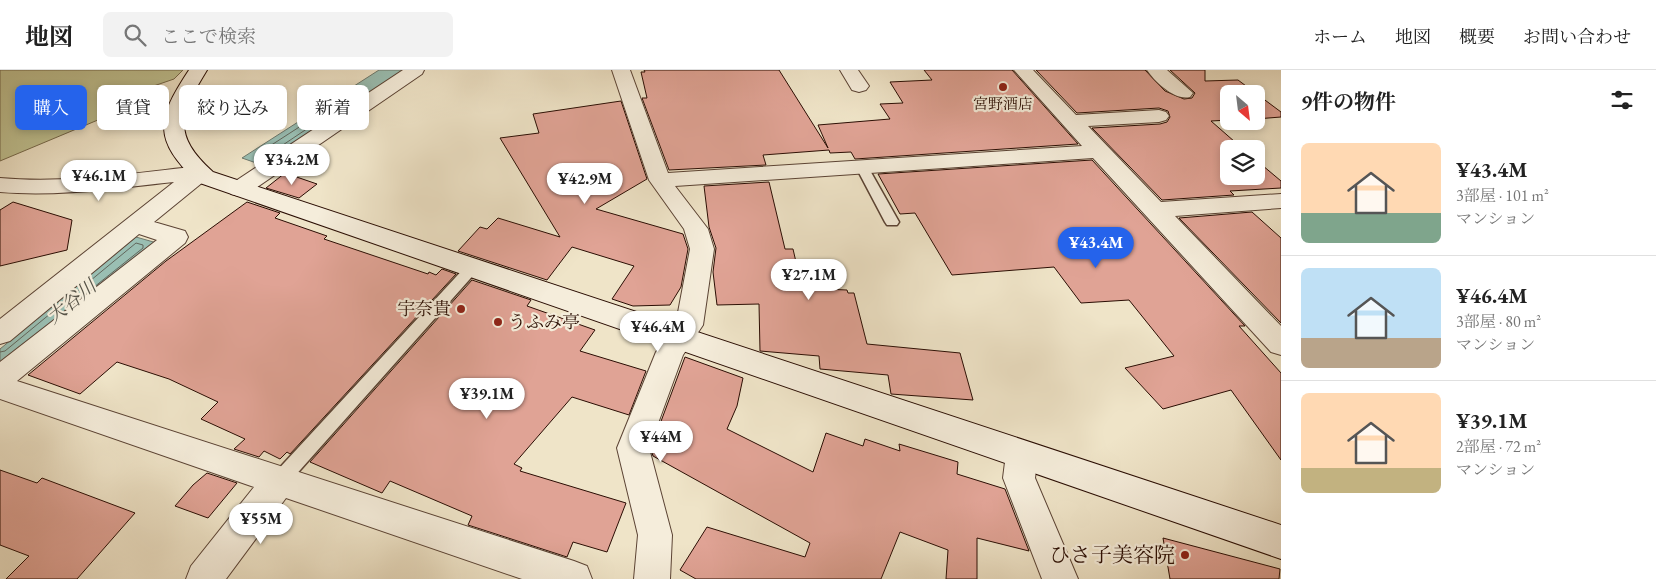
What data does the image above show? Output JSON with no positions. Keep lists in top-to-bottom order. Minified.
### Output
{"water":["大谷川"],"places":["宮野酒店","宇奈貴","うふみ亭","ひさ子美容院"],"north":"bottom right","page":{"header":"地図","search":"ここで検索","nav":["ホーム","地図","概要","お問い合わせ"],"heading":"9件の物件","chip":["購入","賃貸","絞り込み","新着"],"list":[{"name":"¥43.4M","note":"3部屋 · 101 m² · マンション"},{"name":"¥46.4M","note":"3部屋 · 80 m² · マンション"},{"name":"¥39.1M","note":"2部屋 · 72 m² · マンション"}],"price":["¥34.2M","¥46.1M","¥42.9M","¥43.4M","¥27.1M","¥46.4M","¥39.1M","¥44M","¥55M"]}}
